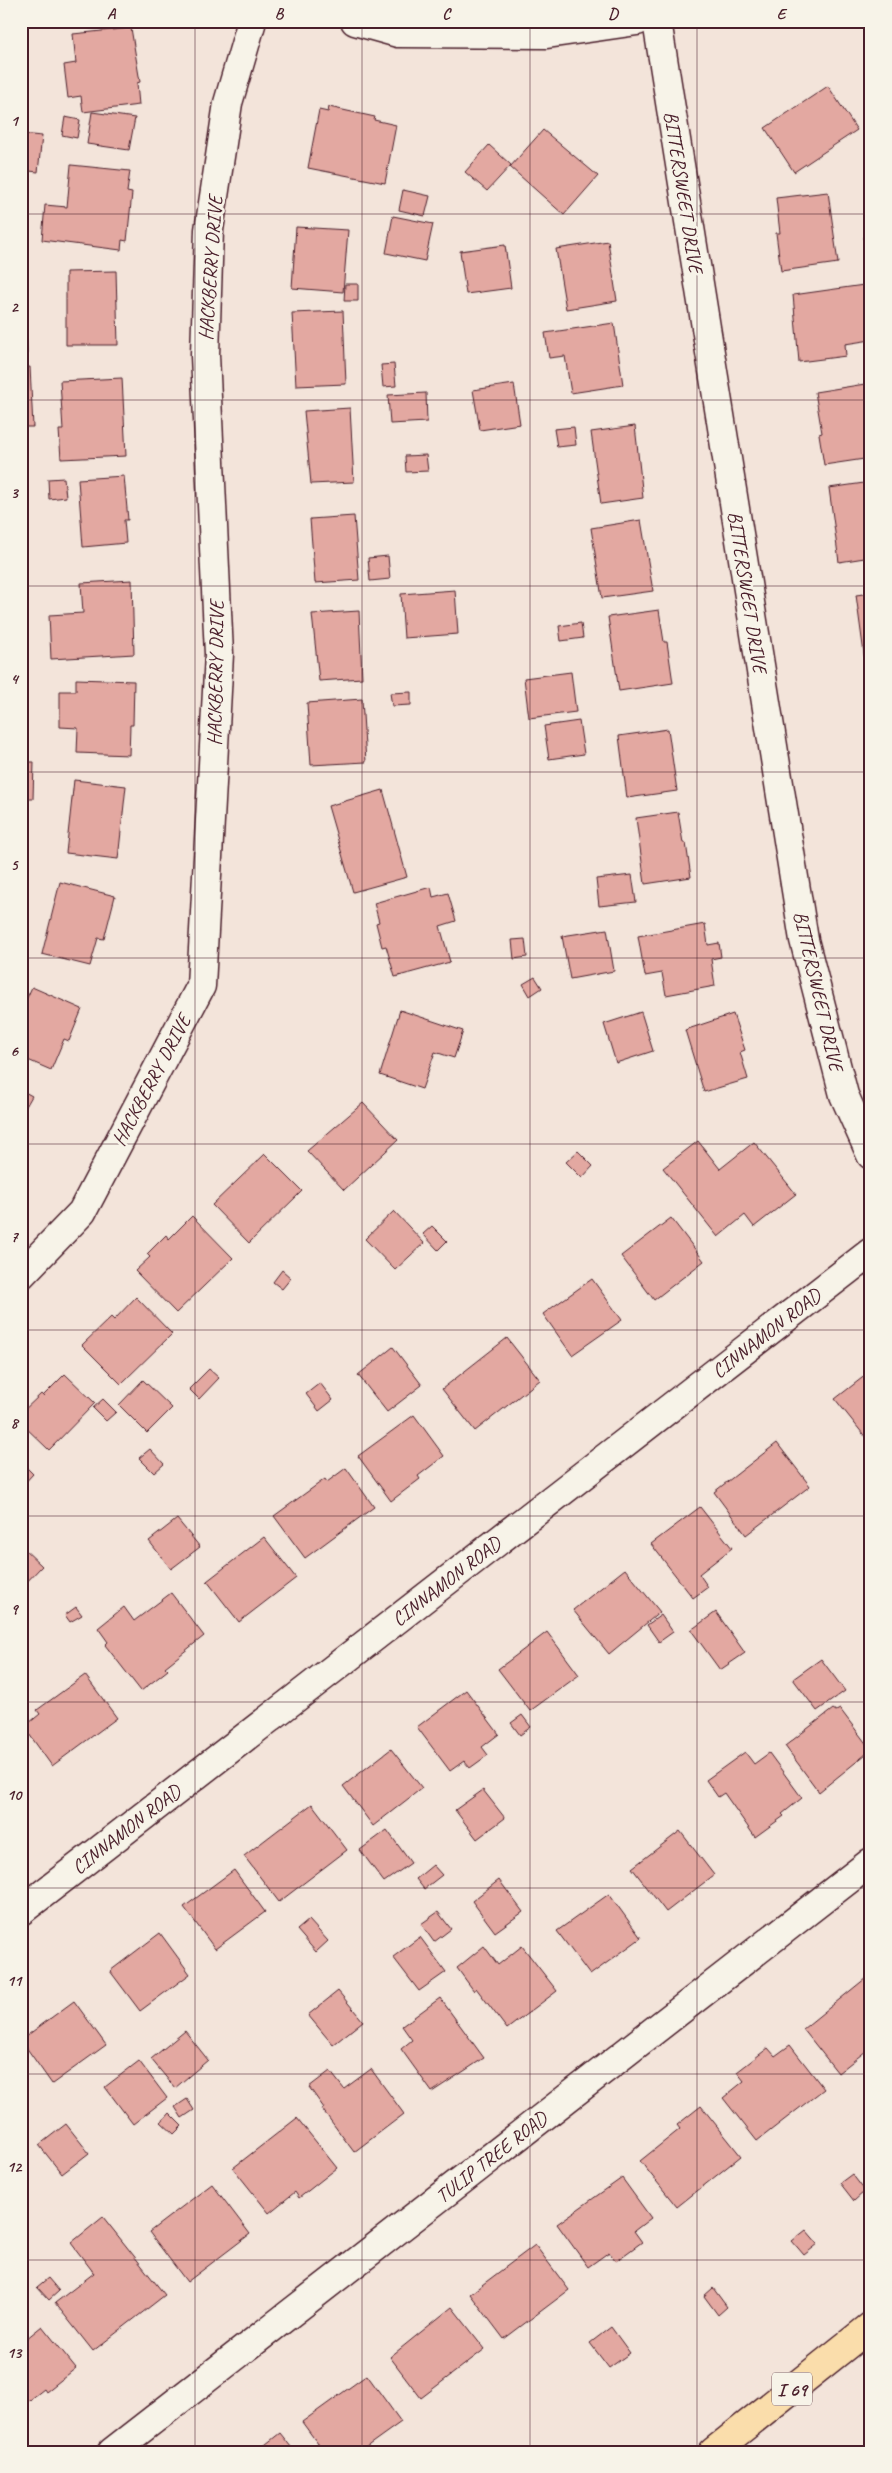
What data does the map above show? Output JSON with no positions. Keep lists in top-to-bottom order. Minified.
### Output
{"streets":{"highway":["I 69"],"street":["BITTERSWEET DRIVE","HACKBERRY DRIVE","CINNAMON ROAD","TULIP TREE ROAD"]},"grid":{"columns":["A","B","C","D","E"],"rows":["1","2","3","4","5","6","7","8","9","10","11","12","13"]}}
